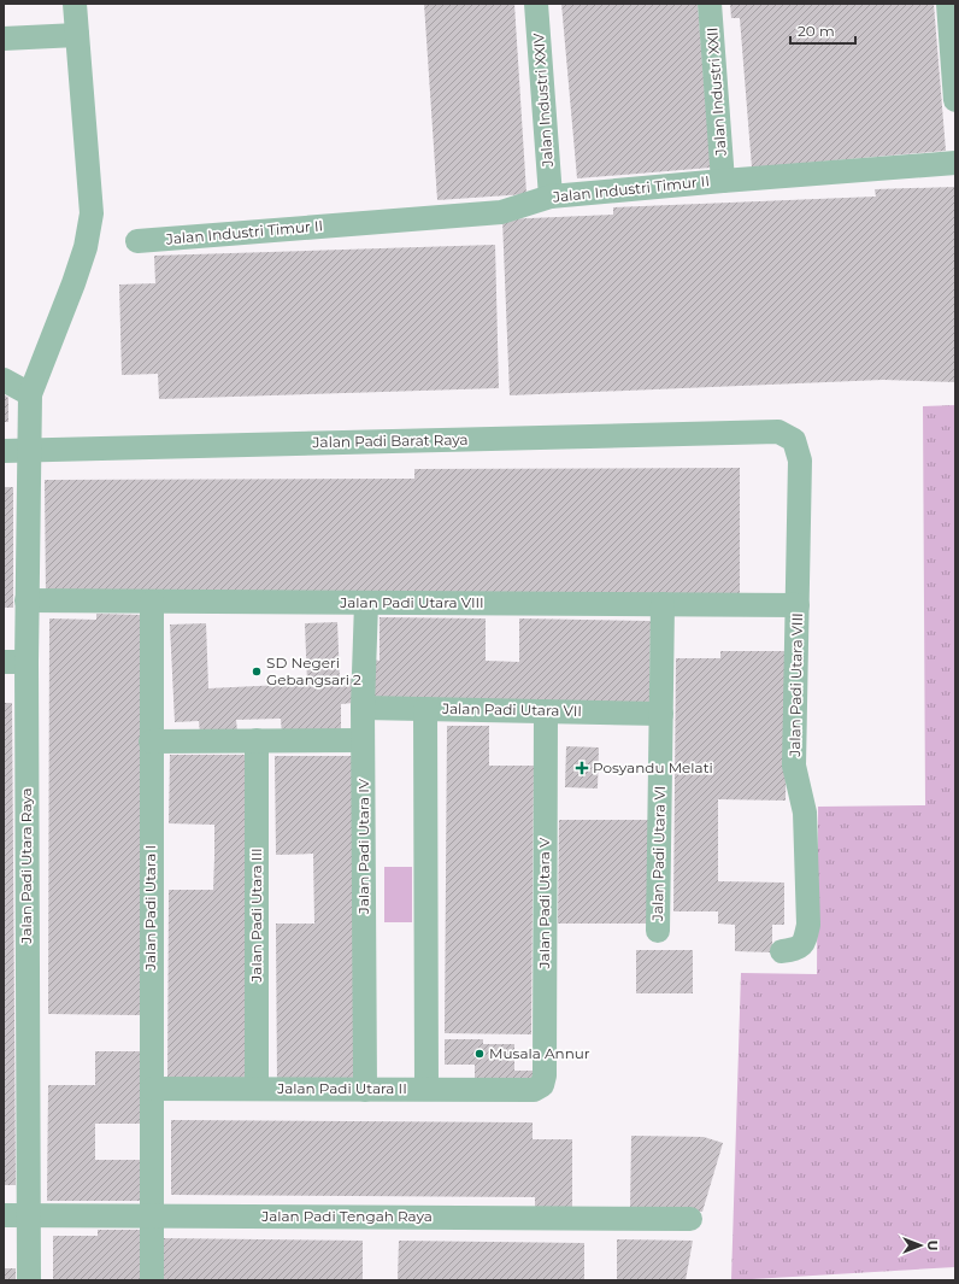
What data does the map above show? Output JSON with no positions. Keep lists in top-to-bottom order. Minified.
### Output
{"streets":{"street":["Jalan Industri XXII","Jalan Industri XXIV","Jalan Industri Timur II","Jalan Padi Barat Raya","Jalan Padi Utara VIII","Jalan Padi Utara VII","Jalan Padi Utara IV","Jalan Padi Utara VI","Jalan Padi Utara Raya","Jalan Padi Utara V","Jalan Padi Utara I","Jalan Padi Utara III","Jalan Padi Utara II","Jalan Padi Tengah Raya"]},"crossings":[["Jalan Industri XXII","Jalan Industri Timur II"],["Jalan Industri XXIV","Jalan Industri Timur II"],["Jalan Padi Barat Raya","Jalan Padi Utara VIII"],["Jalan Padi Barat Raya","Jalan Padi Utara Raya"],["Jalan Padi Utara VIII","Jalan Padi Utara IV"],["Jalan Padi Utara VIII","Jalan Padi Utara VI"],["Jalan Padi Utara VIII","Jalan Padi Utara Raya"],["Jalan Padi Utara VIII","Jalan Padi Utara I"],["Jalan Padi Utara VII","Jalan Padi Utara IV"],["Jalan Padi Utara VII","Jalan Padi Utara VI"],["Jalan Padi Utara VII","Jalan Padi Utara V"],["Jalan Padi Utara IV","Jalan Padi Utara II"],["Jalan Padi Utara Raya","Jalan Padi Tengah Raya"],["Jalan Padi Utara V","Jalan Padi Utara II"],["Jalan Padi Utara I","Jalan Padi Utara II"],["Jalan Padi Utara I","Jalan Padi Tengah Raya"],["Jalan Padi Utara III","Jalan Padi Utara II"]],"places":{"other":["SD Negeri Gebangsari 2","Musala Annur"],"health":["Posyandu Melati"]},"scale_bar":"20 m","north":"right"}
